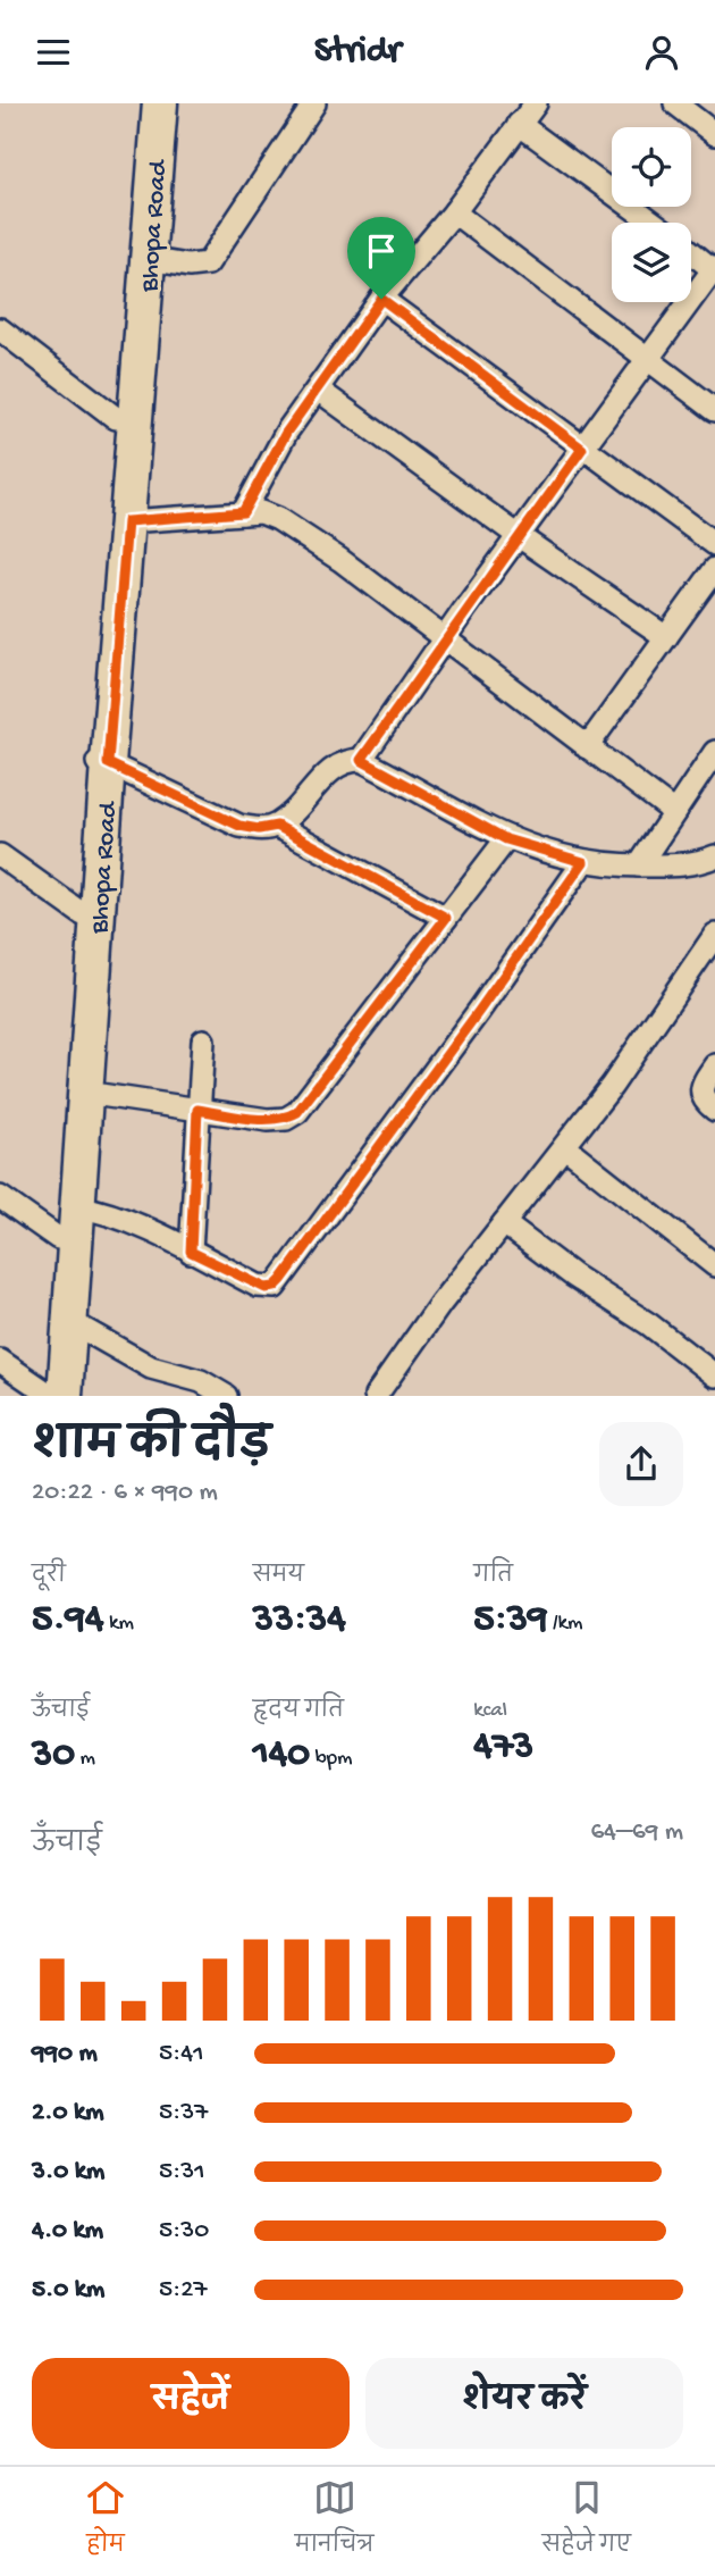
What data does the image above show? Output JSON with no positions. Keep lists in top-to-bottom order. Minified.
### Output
{"streets":{"main road":["Bhopa Road"]},"page":{"header":"Stridr","heading":["शाम की दौड़","20:22 · 6 × 990 m"],"stats":[["दूरी","5.94 km"],["समय","33:34"],["गति","5:39 /km"],["ऊँचाई","30 m"],["हृदय गति","140 bpm"],["kcal","473"]],"chart":["ऊँचाई","64–69 m"],"list":[{"name":"990 m","note":"5:41"},{"name":"2.0 km","note":"5:37"},{"name":"3.0 km","note":"5:31"},{"name":"4.0 km","note":"5:30"},{"name":"5.0 km","note":"5:27"}],"buttons":["सहेजें","शेयर करें"],"tabs":["होम","मानचित्र","सहेजे गए"]}}
